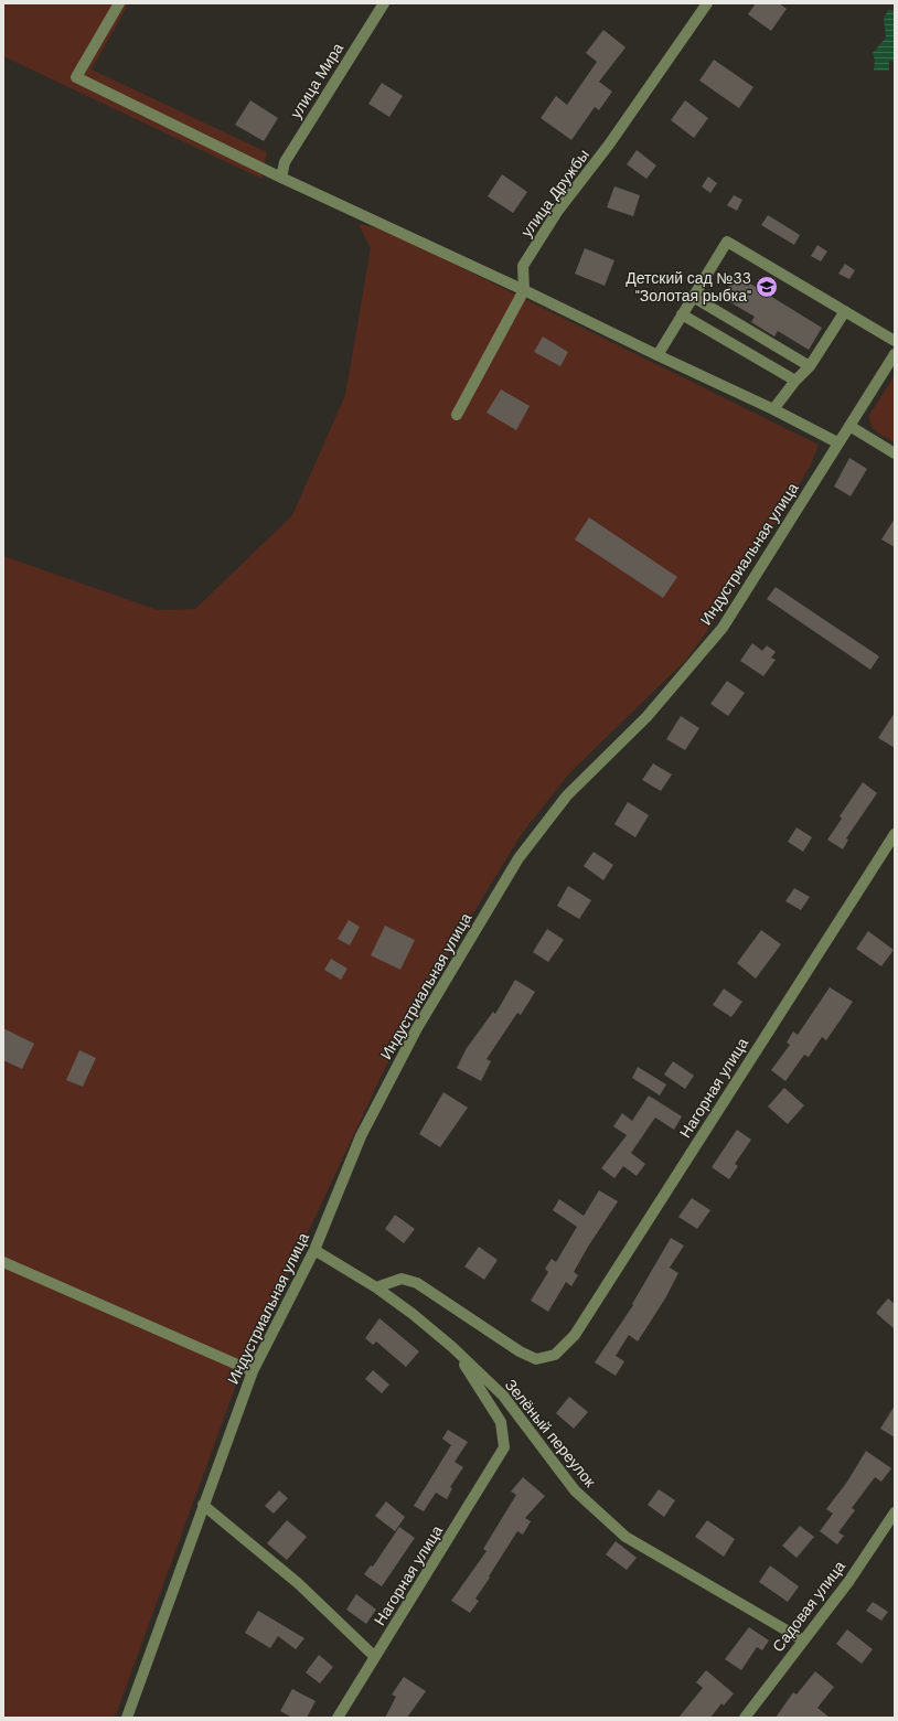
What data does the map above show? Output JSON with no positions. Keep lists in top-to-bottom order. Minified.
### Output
{"streets":{"street":["улица Мира","улица Дружбы","Индустриальная улица","Нагорная улица","Зелёный переулок","Садовая улица"]},"crossings":[["Индустриальная улица","Зелёный переулок"],["Нагорная улица","Зелёный переулок"],["Зелёный переулок","Садовая улица"]],"places":{"school or university":["Детский сад №33 \"Золотая рыбка\""]}}
